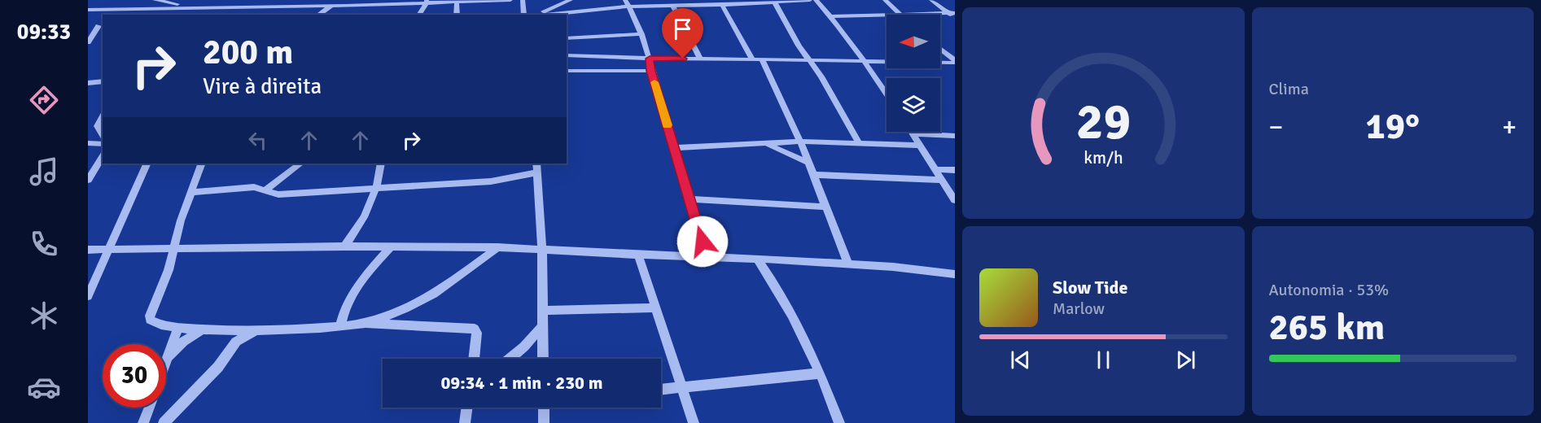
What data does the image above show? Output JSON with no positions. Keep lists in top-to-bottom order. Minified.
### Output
{"north":"left","page":{"tabs":"09:33","tile":["Clima",["Autonomia · 53%","265 km"]],"turn":["200 m","Vire à direita"],"heat":["−","19°","+"],"song":["Slow Tide","Marlow"],"limit":"30","trip":"09:34 · 1 min · 230 m","gauge":["29","km/h"]}}
